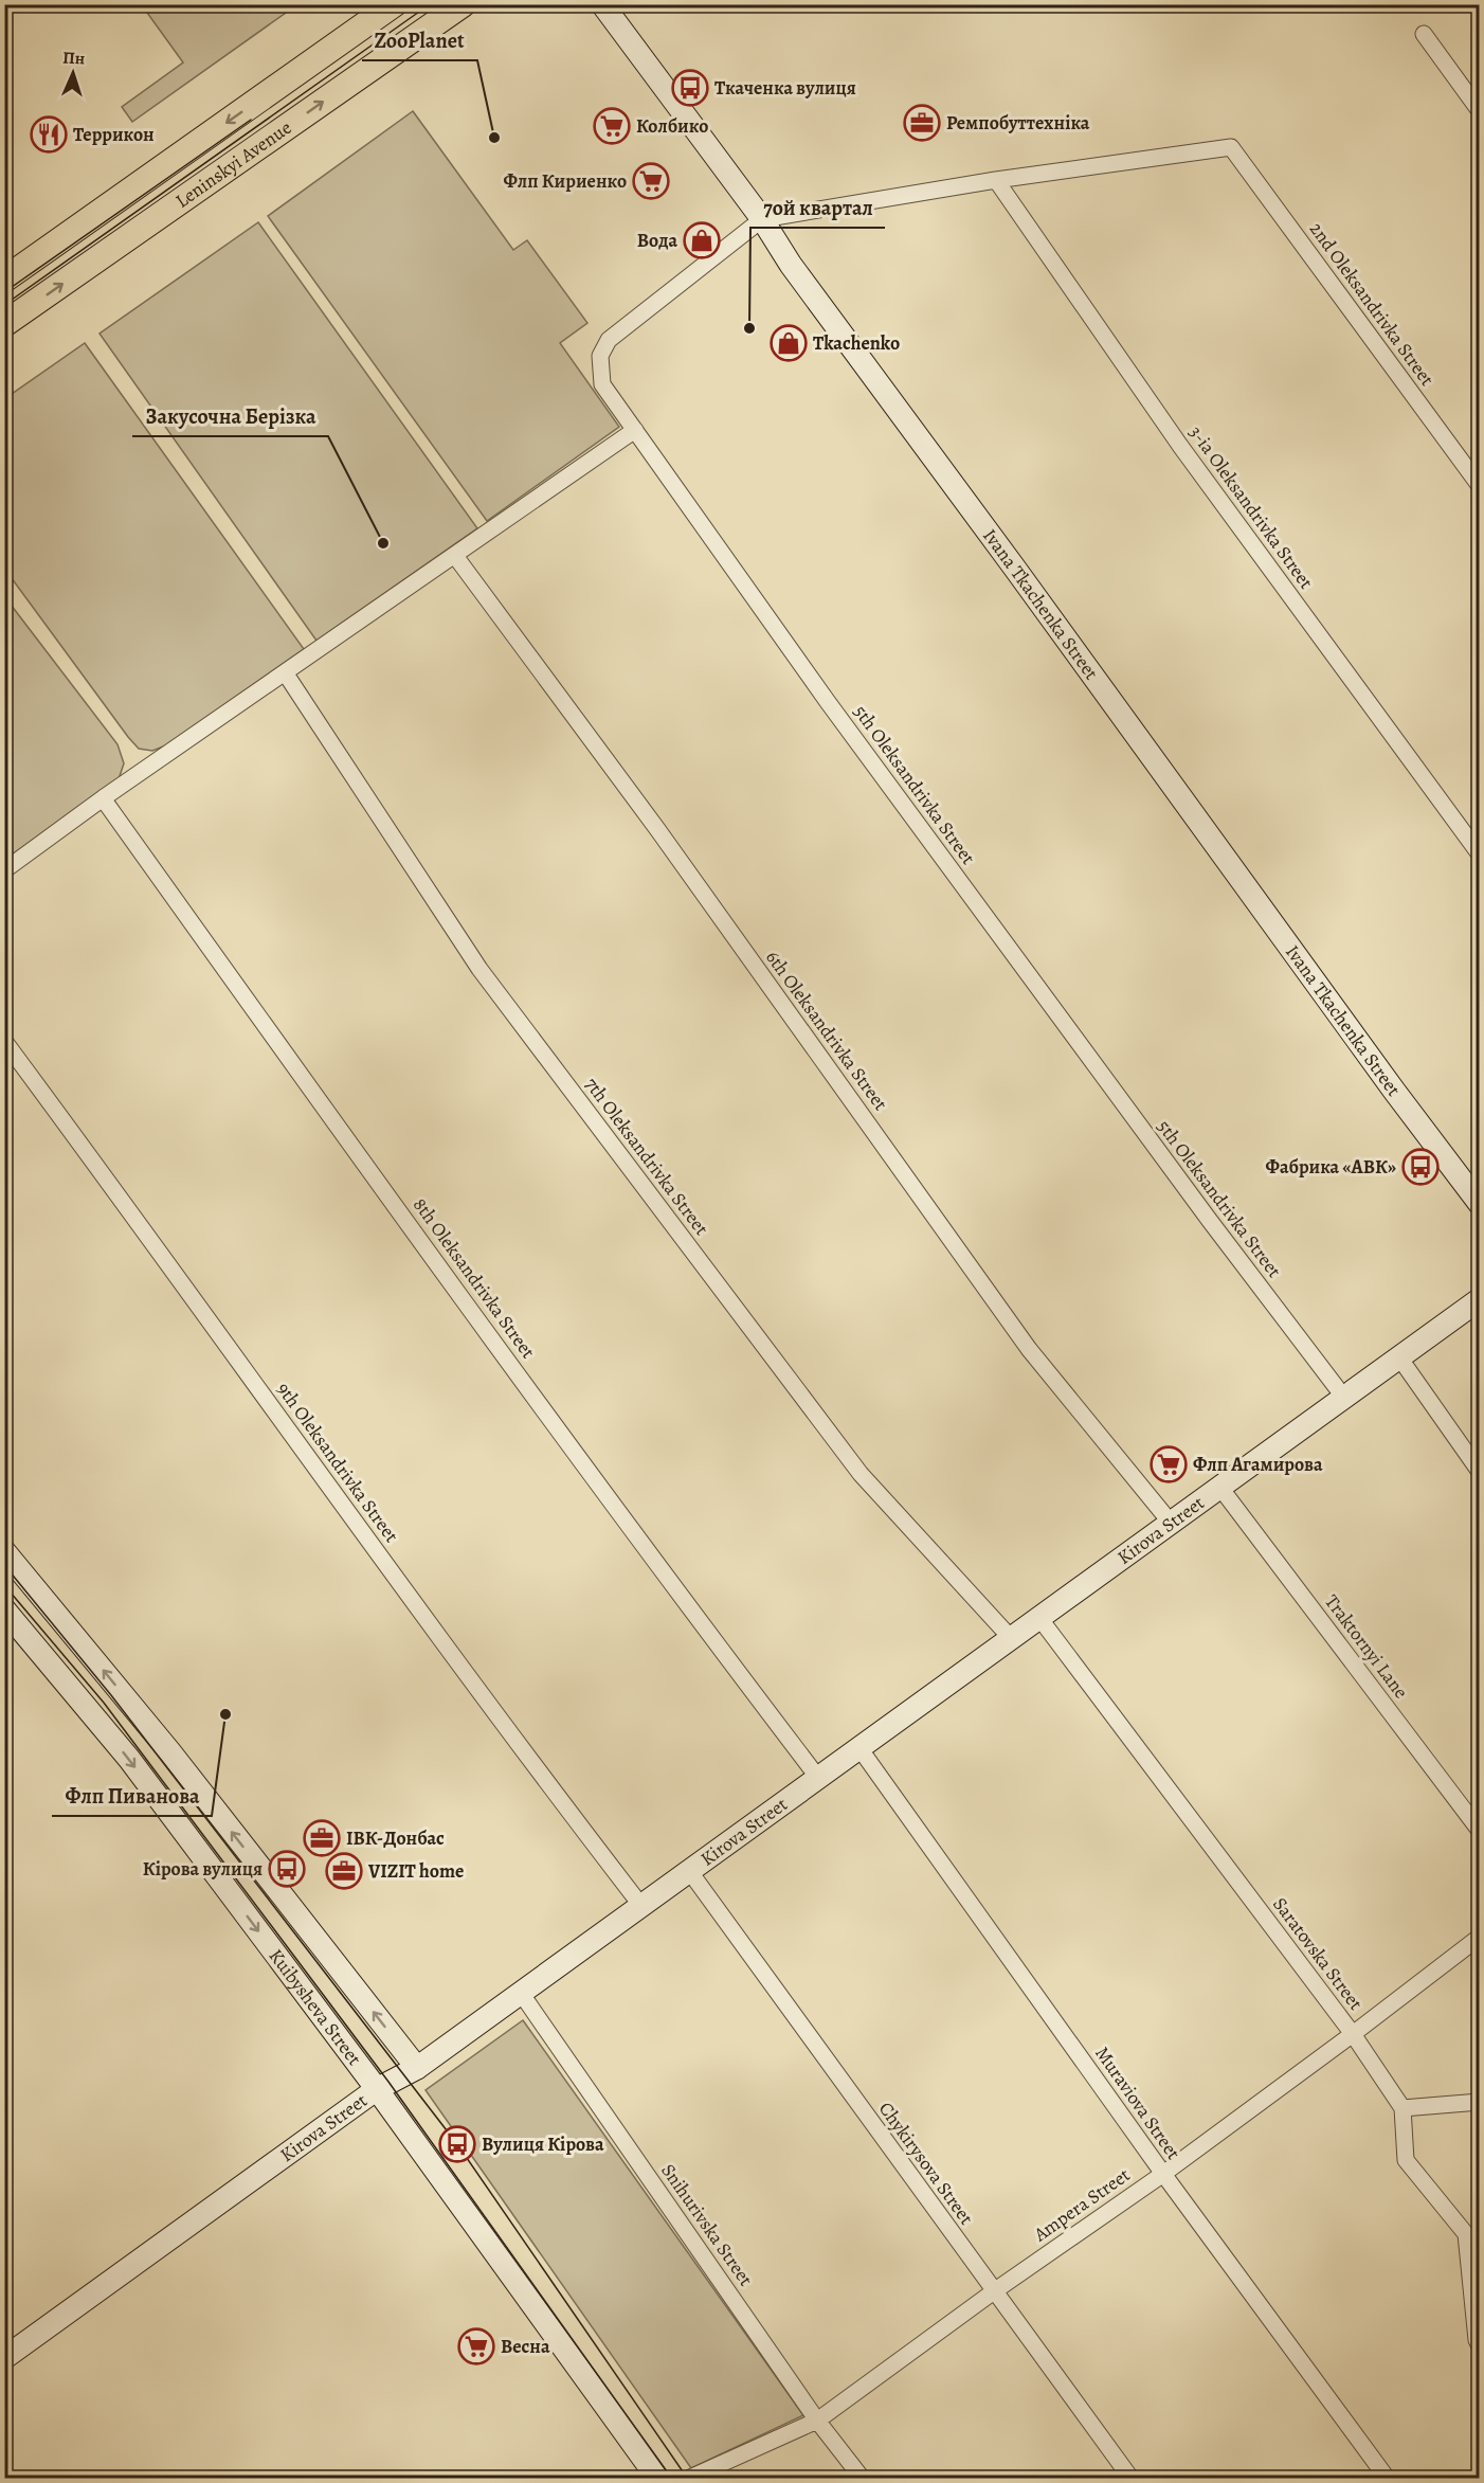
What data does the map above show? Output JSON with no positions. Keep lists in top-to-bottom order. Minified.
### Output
{"streets":{"main road":["Leninskyi Avenue","Ivana Tkachenka Street","Kirova Street","Kuibysheva Street"],"street":["2nd Oleksandrivka Street","3-ia Oleksandrivka Street","5th Oleksandrivka Street","6th Oleksandrivka Street","7th Oleksandrivka Street","8th Oleksandrivka Street","9th Oleksandrivka Street","Traktornyi Lane","Saratovska Street","Muraviova Street","Chykirysova Street","Ampera Street","Snihurivska Street"]},"crossings":[["2nd Oleksandrivka Street","3-ia Oleksandrivka Street"],["Ivana Tkachenka Street","5th Oleksandrivka Street"],["5th Oleksandrivka Street","Kirova Street"],["6th Oleksandrivka Street","Kirova Street"],["7th Oleksandrivka Street","Kirova Street"],["8th Oleksandrivka Street","Kirova Street"],["9th Oleksandrivka Street","Kirova Street"],["Kirova Street","Traktornyi Lane"],["Kirova Street","Saratovska Street"],["Kirova Street","Kuibysheva Street"],["Kirova Street","Muraviova Street"],["Kirova Street","Chykirysova Street"],["Kirova Street","Snihurivska Street"],["Saratovska Street","Ampera Street"],["Muraviova Street","Ampera Street"],["Chykirysova Street","Ampera Street"],["Ampera Street","Snihurivska Street"]],"places":{"bus stop":["Ткаченка вулиця","Фабрика «АВК»","Кірова вулиця","Вулиця Кірова"],"office":["Ремпобуттехніка","ІВК-Донбас","VIZIT home"],"supermarket":["Колбико","Флп Кириенко","Флп Агамирова","Весна"],"restaurant":["Террикон"],"other":["ZooPlanet","7ой квартал","Закусочна Берізка","Флп Пиванова"],"shop":["Вода","Tkachenko"]},"north":"top"}
